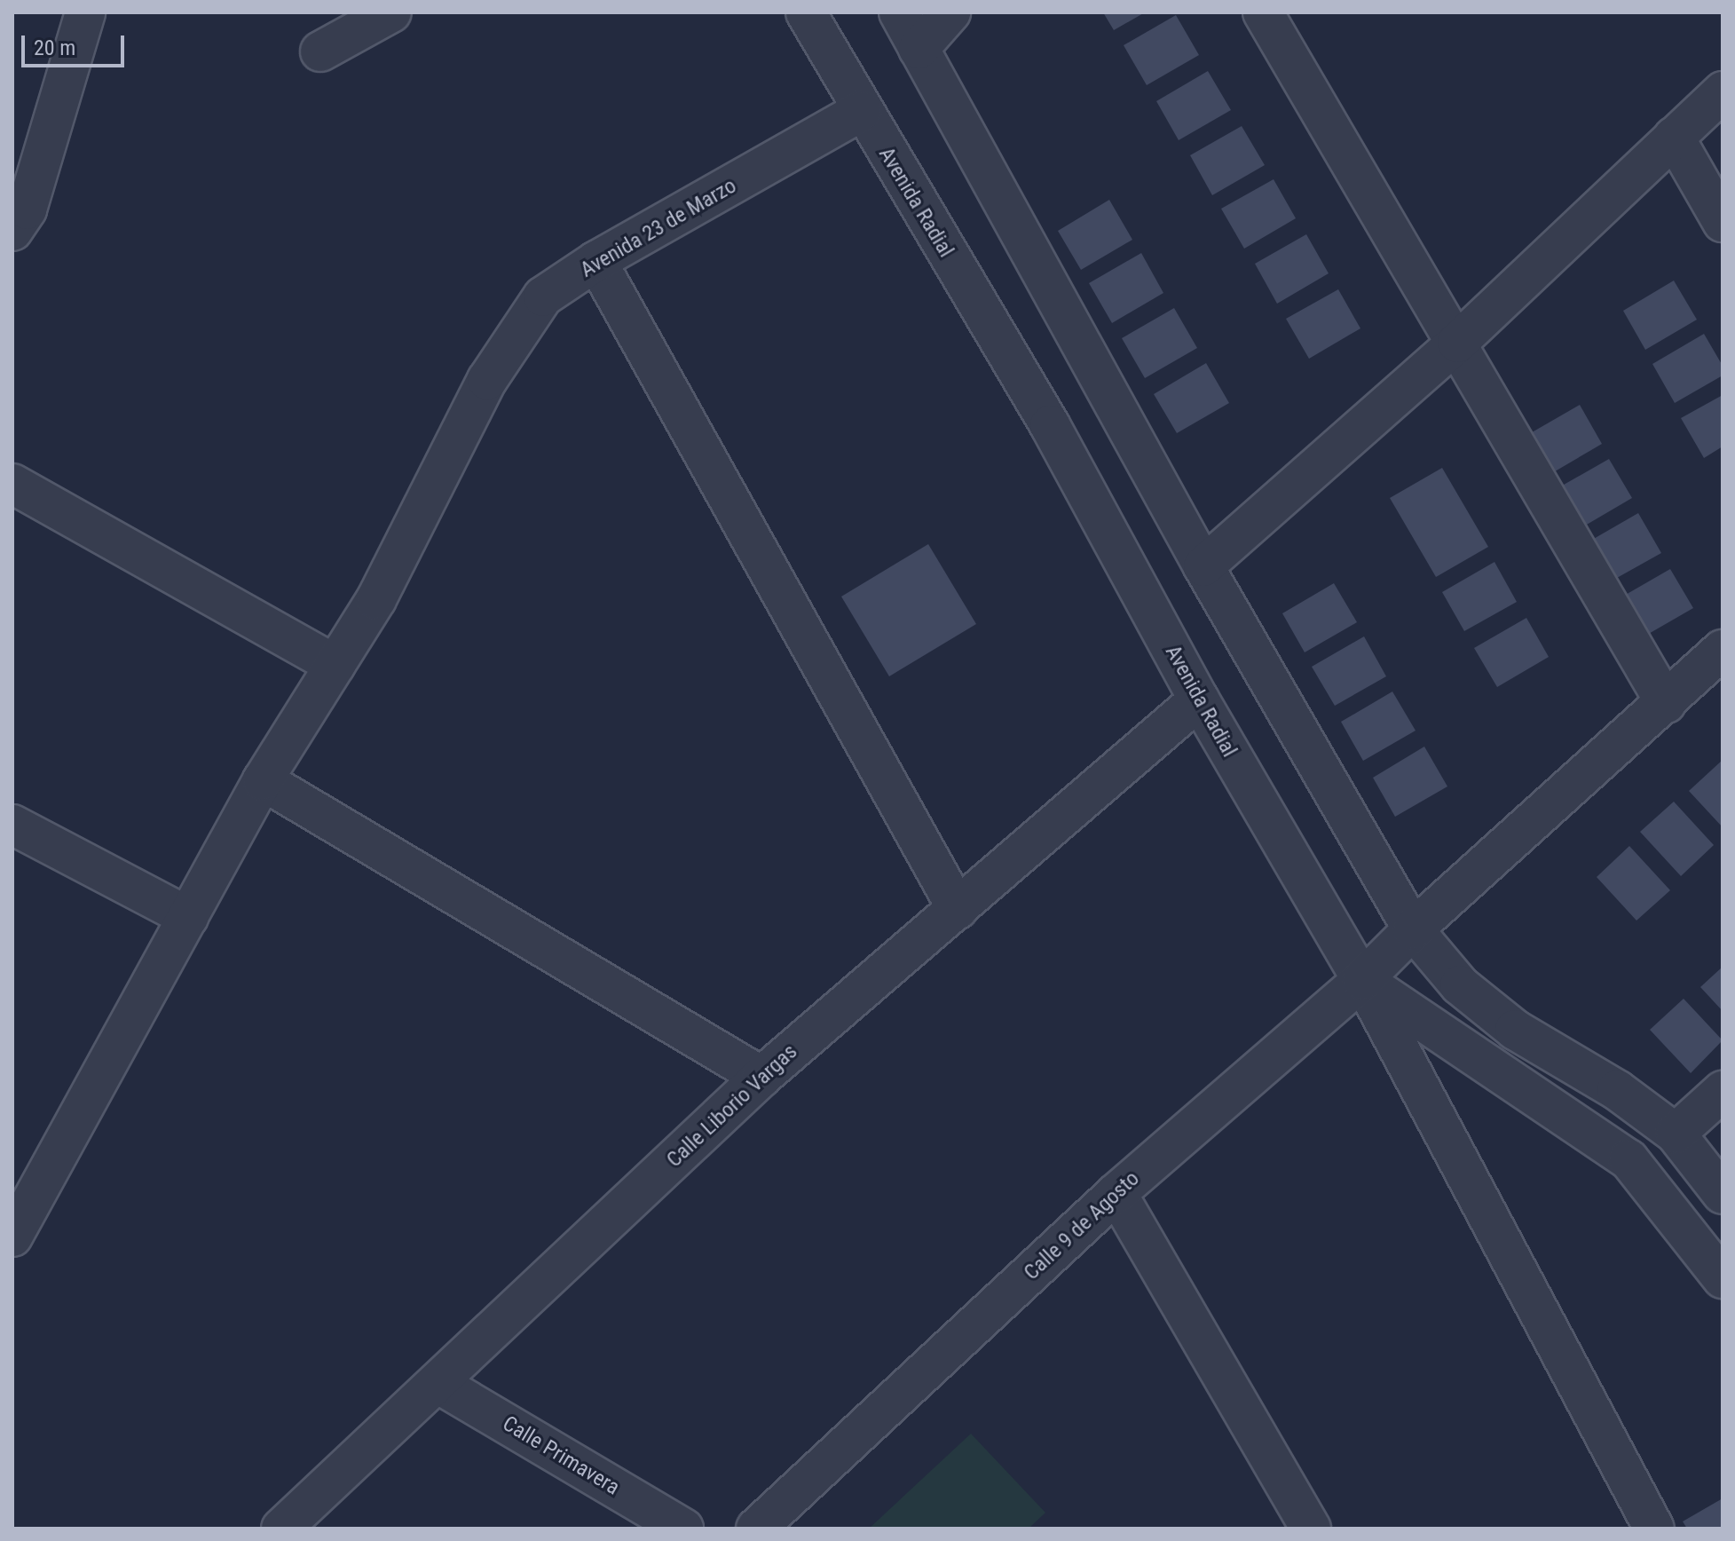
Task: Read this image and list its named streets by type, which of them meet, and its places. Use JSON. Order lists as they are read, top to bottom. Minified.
{"streets":{"street":["Avenida Radial","Avenida 23 de Marzo","Calle Liborio Vargas","Calle 9 de Agosto","Calle Primavera"]},"crossings":[["Avenida Radial","Avenida 23 de Marzo"],["Avenida Radial","Calle Liborio Vargas"],["Avenida Radial","Calle 9 de Agosto"],["Calle Liborio Vargas","Calle Primavera"]],"scale_bar":"20 m"}
